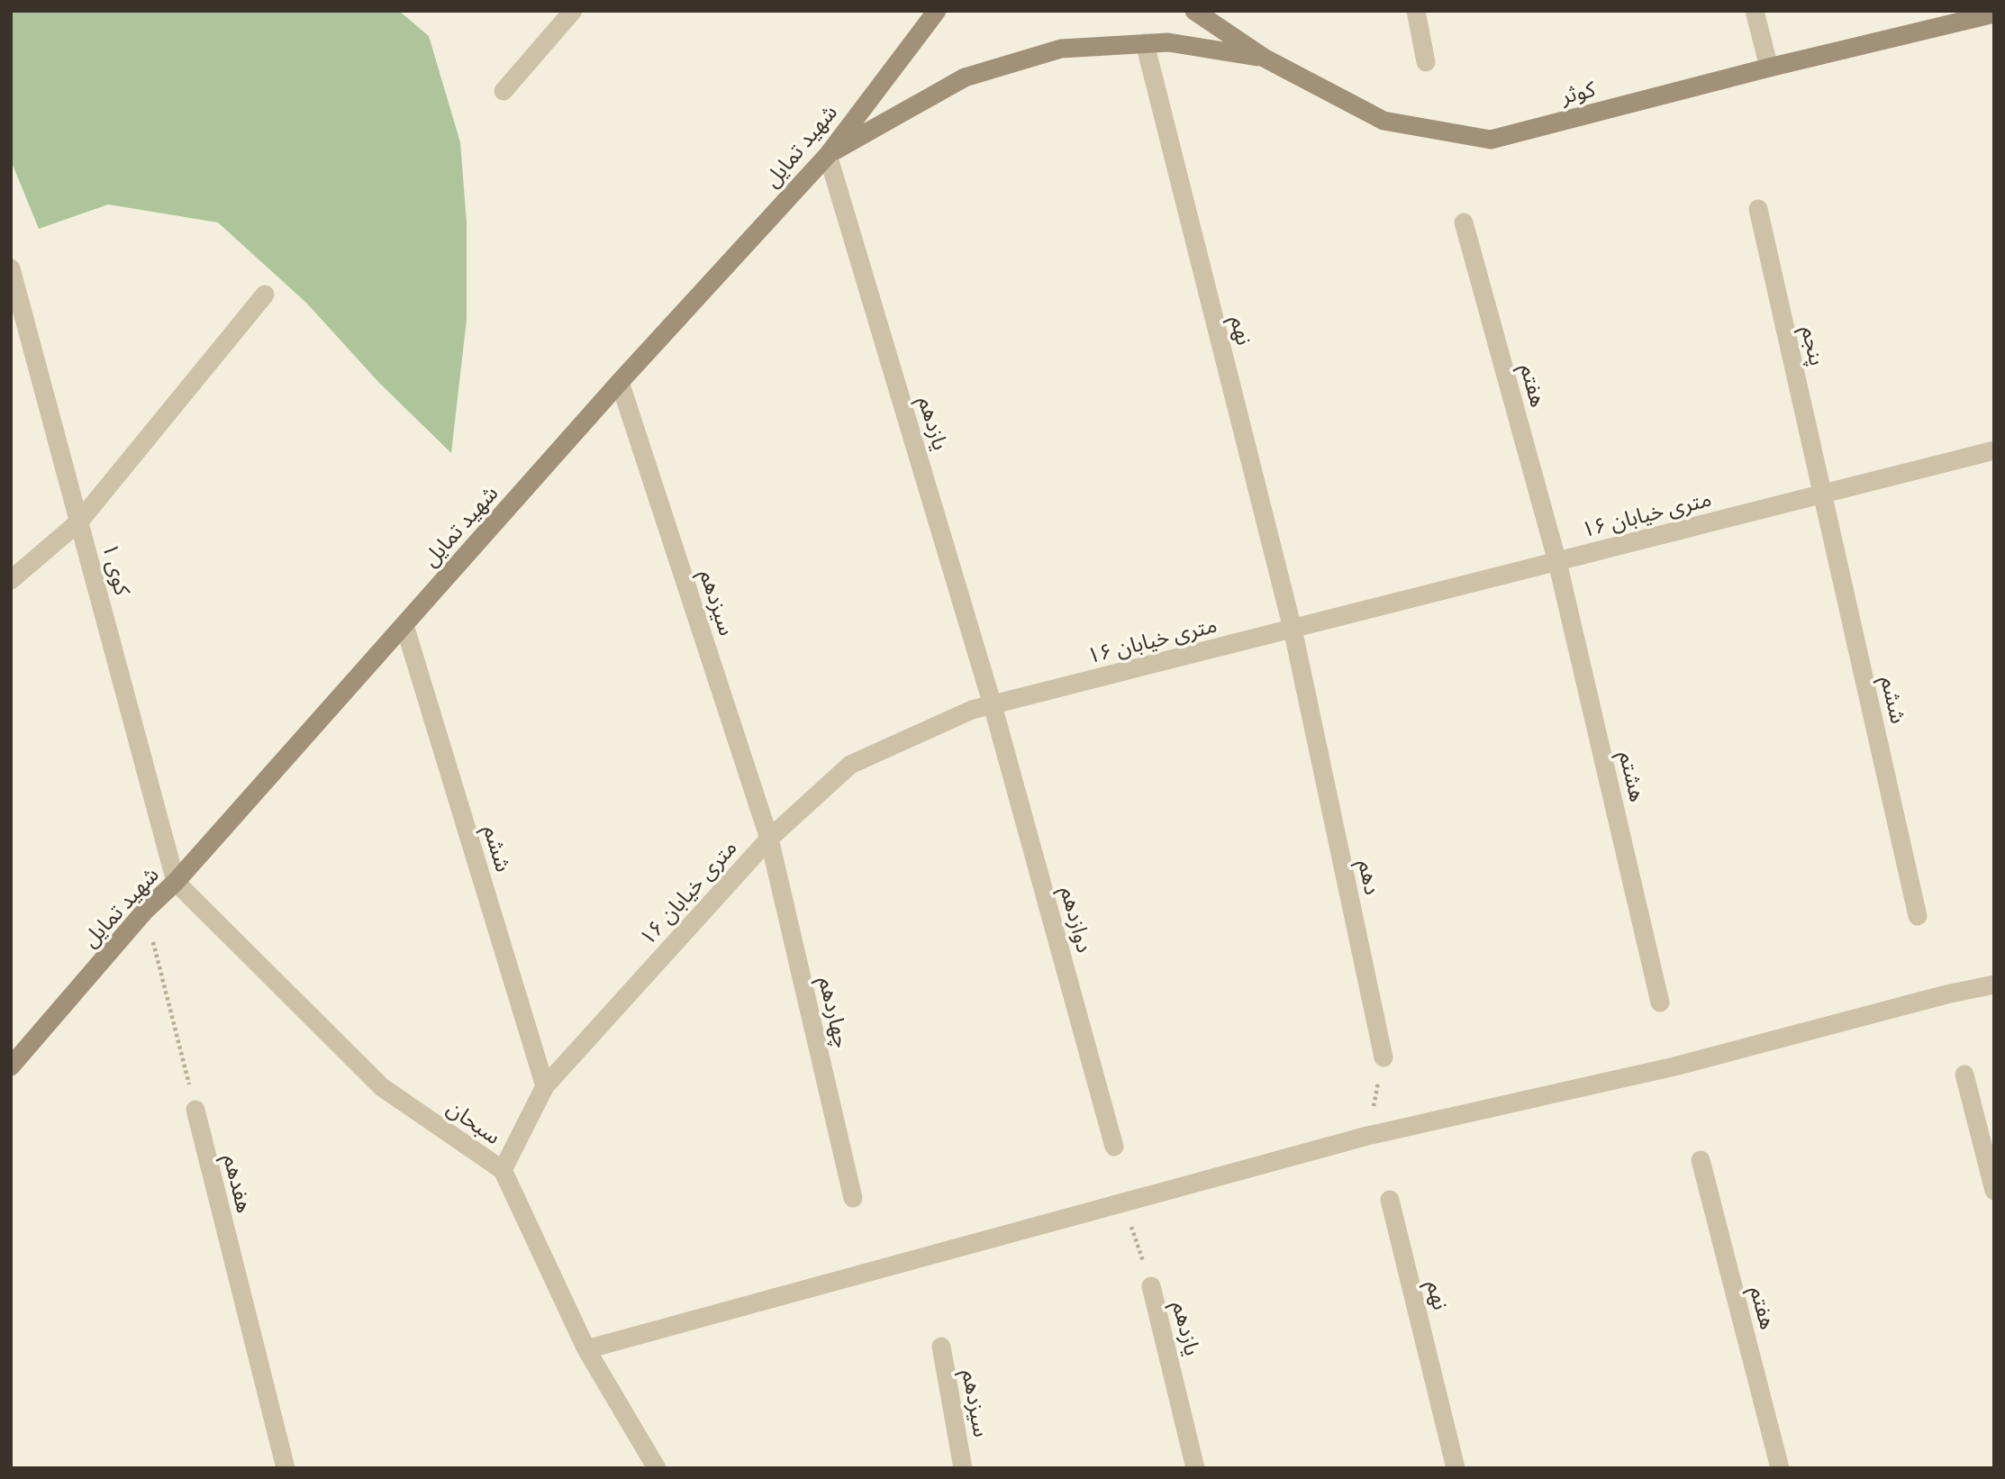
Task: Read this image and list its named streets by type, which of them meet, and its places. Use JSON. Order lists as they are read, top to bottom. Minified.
{"streets":{"street":["کوثر","شهید تمایل","نهم","پنجم","هفتم","یازدهم","۱۶ متری خیابان","کوی ۱","سیزدهم","ششم","هشتم","دهم","دوازدهم","چهاردهم","سبحان","هفدهم"]},"crossings":[["شهید تمایل","یازدهم"],["شهید تمایل","کوی ۱"],["شهید تمایل","سیزدهم"],["شهید تمایل","ششم"],["شهید تمایل","سبحان"],["نهم","۱۶ متری خیابان"],["نهم","دهم"],["پنجم","۱۶ متری خیابان"],["پنجم","ششم"],["هفتم","۱۶ متری خیابان"],["هفتم","هشتم"],["یازدهم","۱۶ متری خیابان"],["یازدهم","دوازدهم"],["۱۶ متری خیابان","سیزدهم"],["۱۶ متری خیابان","ششم"],["۱۶ متری خیابان","هشتم"],["۱۶ متری خیابان","دهم"],["۱۶ متری خیابان","دوازدهم"],["۱۶ متری خیابان","چهاردهم"],["۱۶ متری خیابان","سبحان"],["کوی ۱","سبحان"],["سیزدهم","چهاردهم"]]}
